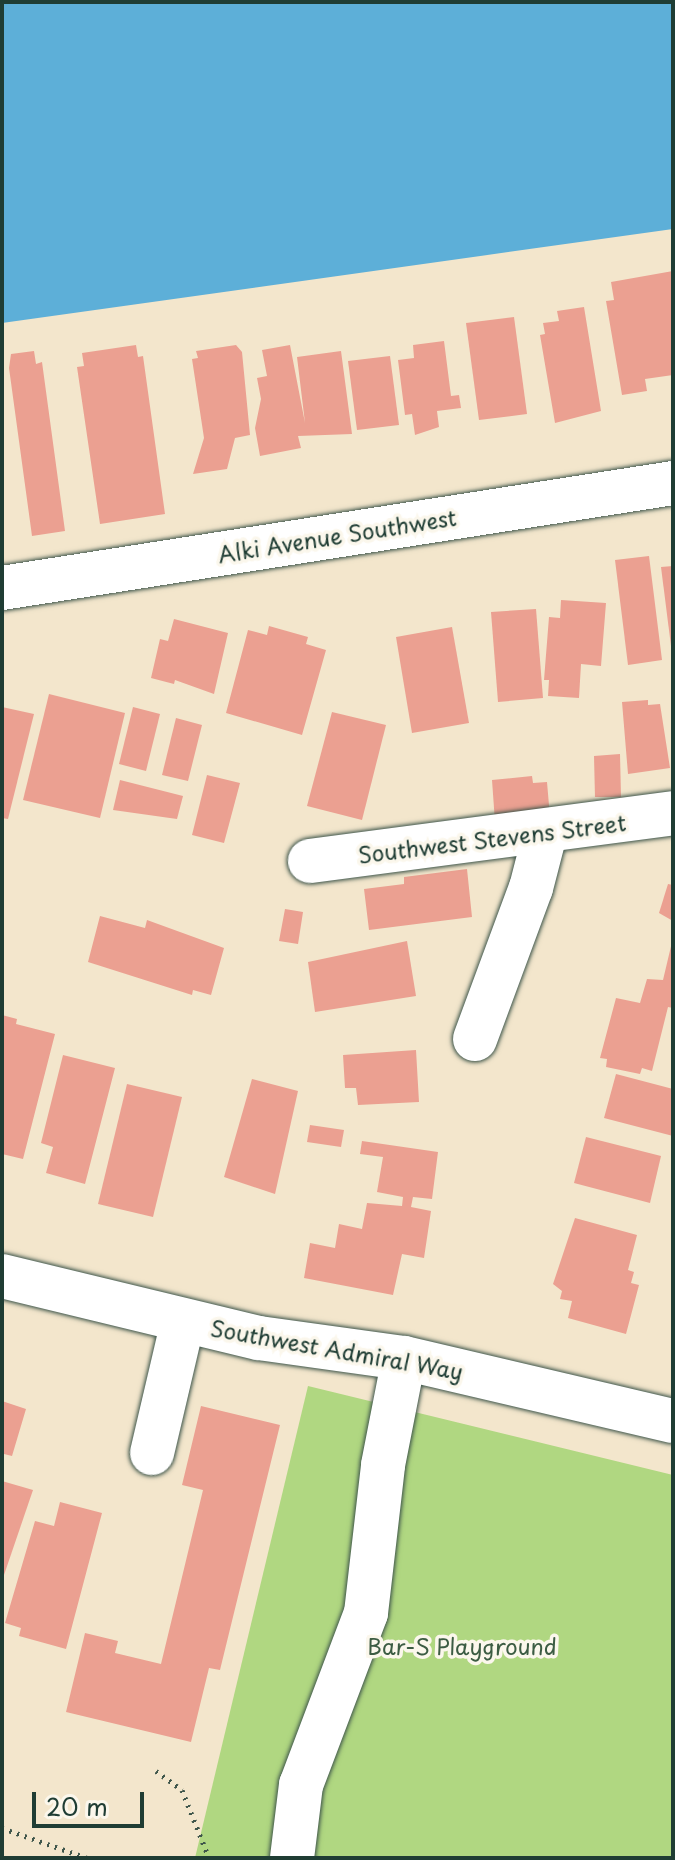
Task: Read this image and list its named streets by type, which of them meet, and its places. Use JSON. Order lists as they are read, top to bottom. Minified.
{"streets":{"street":["Alki Avenue Southwest","Southwest Stevens Street","Southwest Admiral Way"]},"parks":["Bar-S Playground"],"scale_bar":"20 m"}
